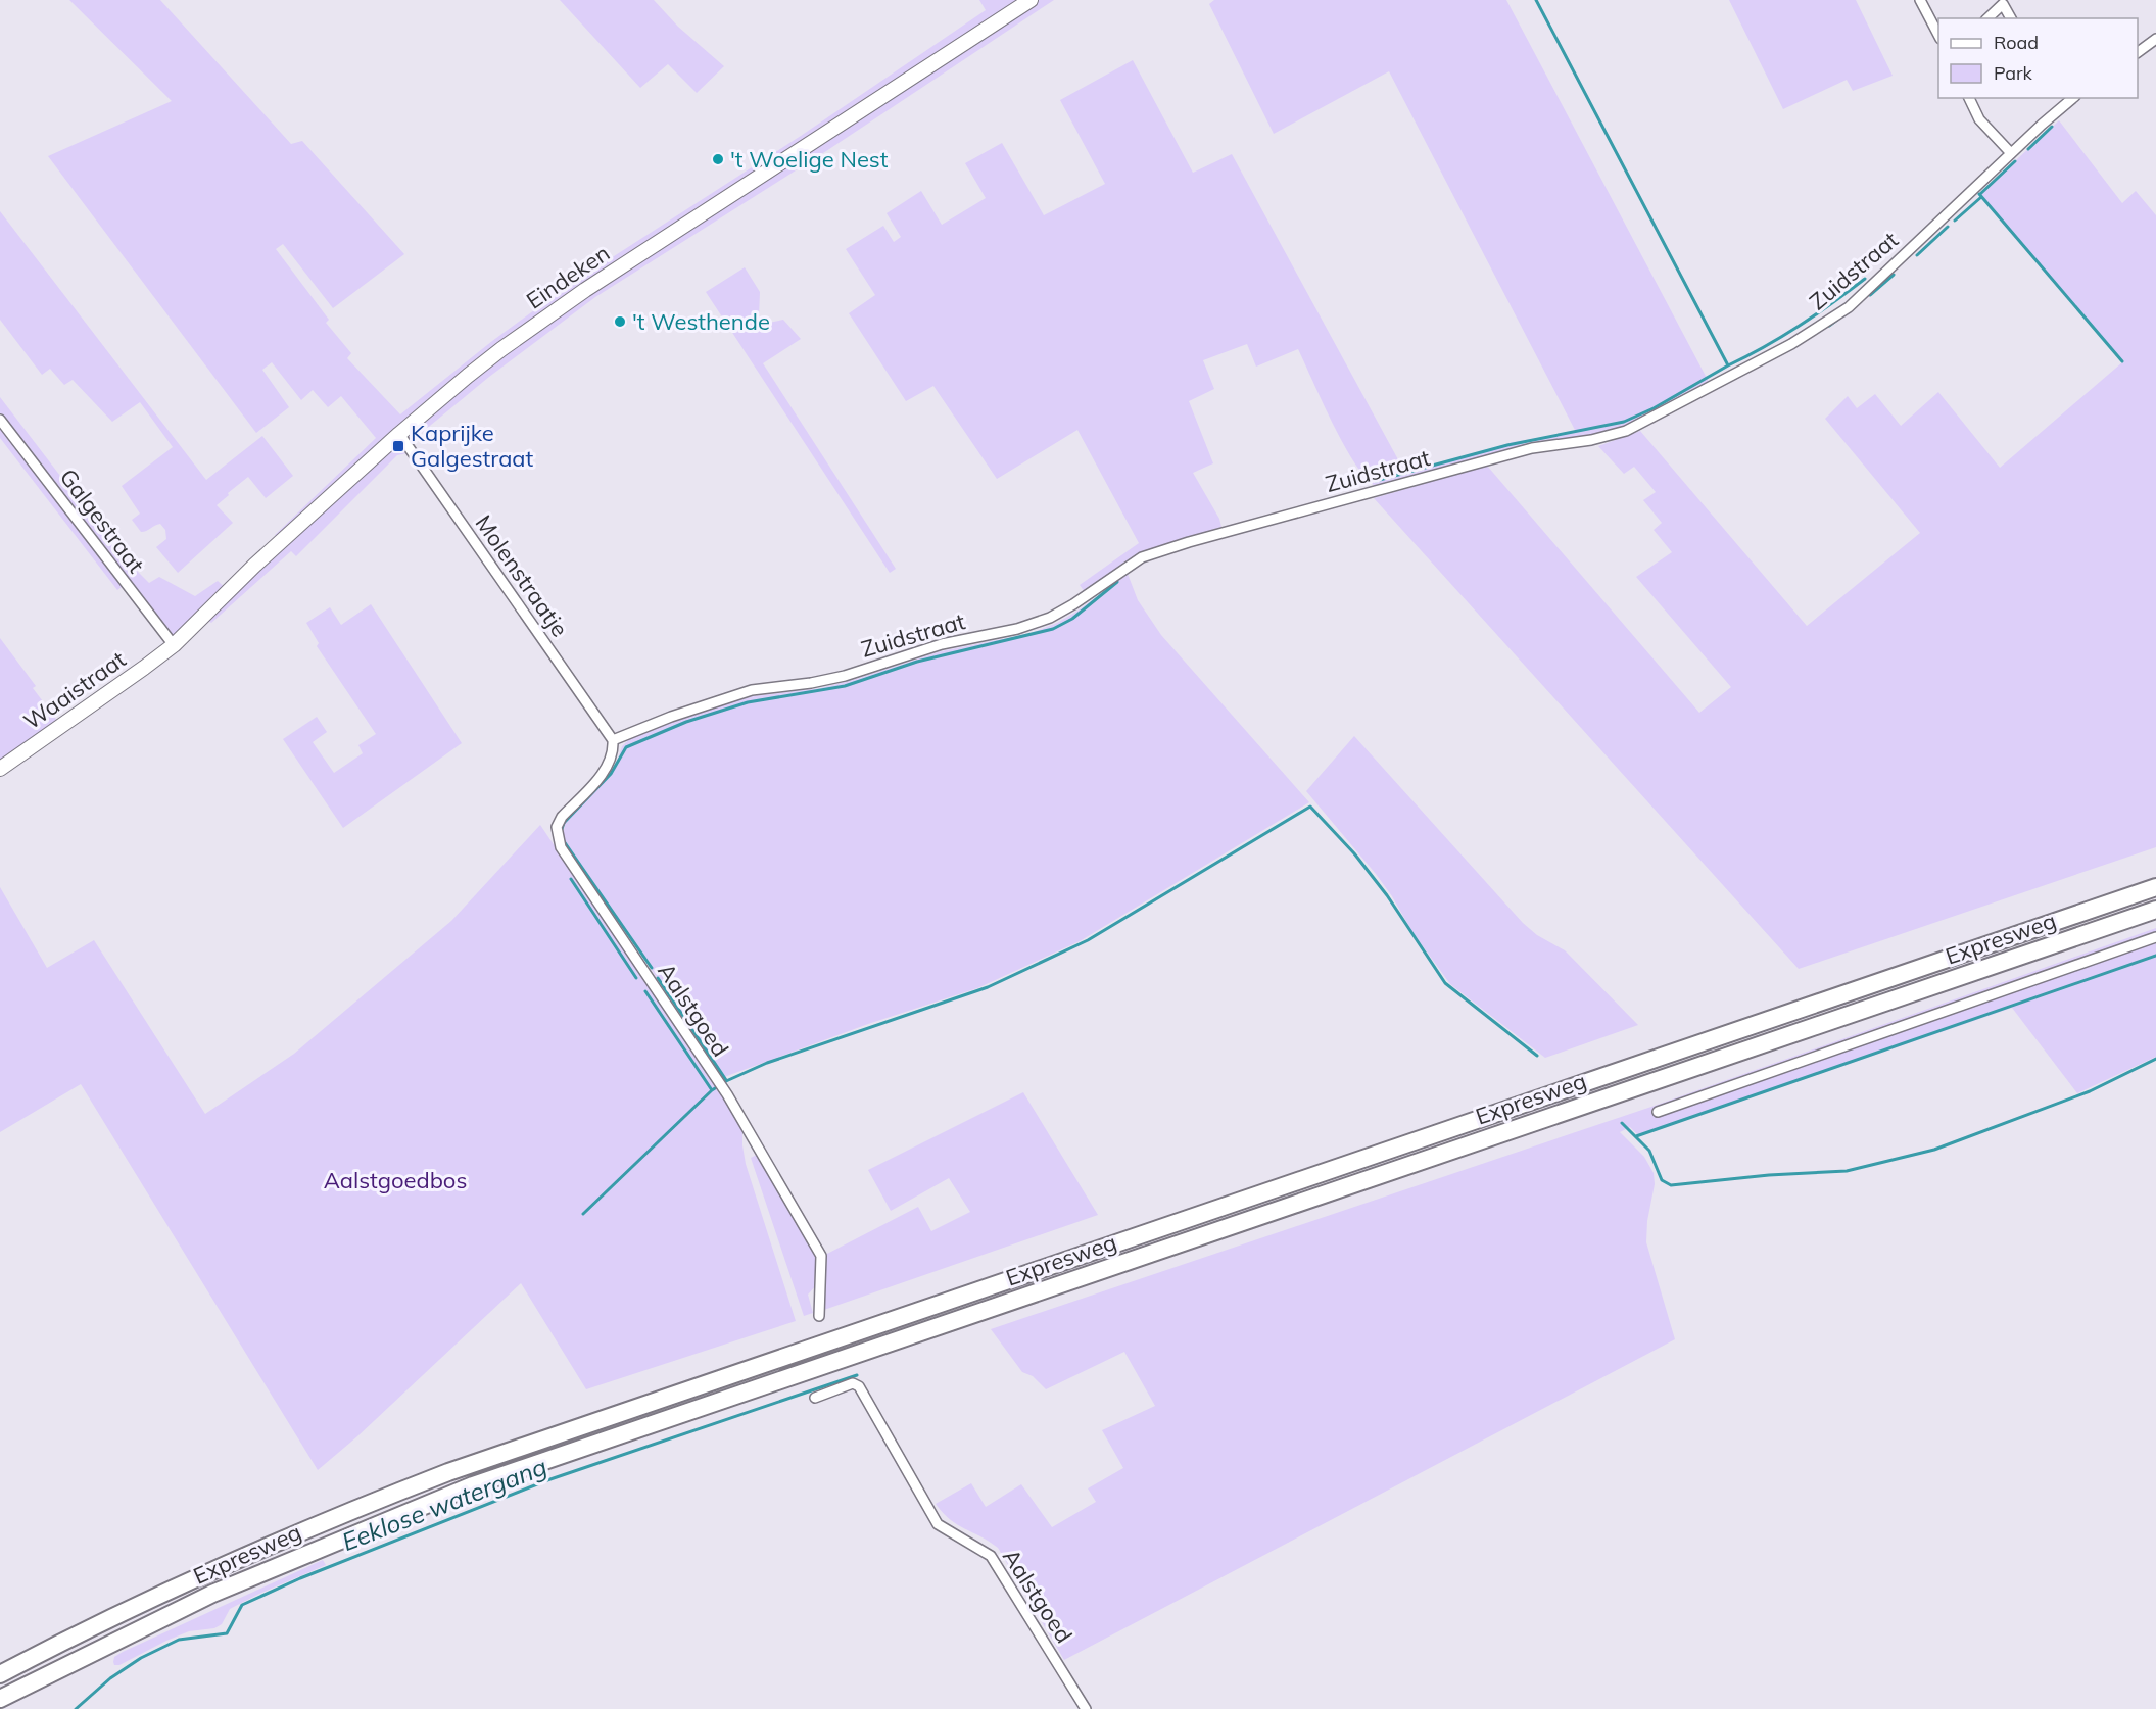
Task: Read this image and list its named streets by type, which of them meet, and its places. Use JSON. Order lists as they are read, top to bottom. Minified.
{"streets":{"highway":["Expresweg"],"street":["Zuidstraat","Eindeken","Galgestraat","Molenstraatje","Waaistraat","Aalstgoed"]},"crossings":[["Zuidstraat","Molenstraatje"],["Zuidstraat","Aalstgoed"],["Eindeken","Galgestraat"],["Eindeken","Molenstraatje"],["Eindeken","Waaistraat"],["Galgestraat","Waaistraat"],["Molenstraatje","Aalstgoed"]],"water":["Eeklose watergang"],"parks":["Aalstgoedbos"],"places":{"other":["'t Woelige Nest","'t Westhende"],"transit":["Kaprijke Galgestraat"]},"legend":["Road","Park"]}
